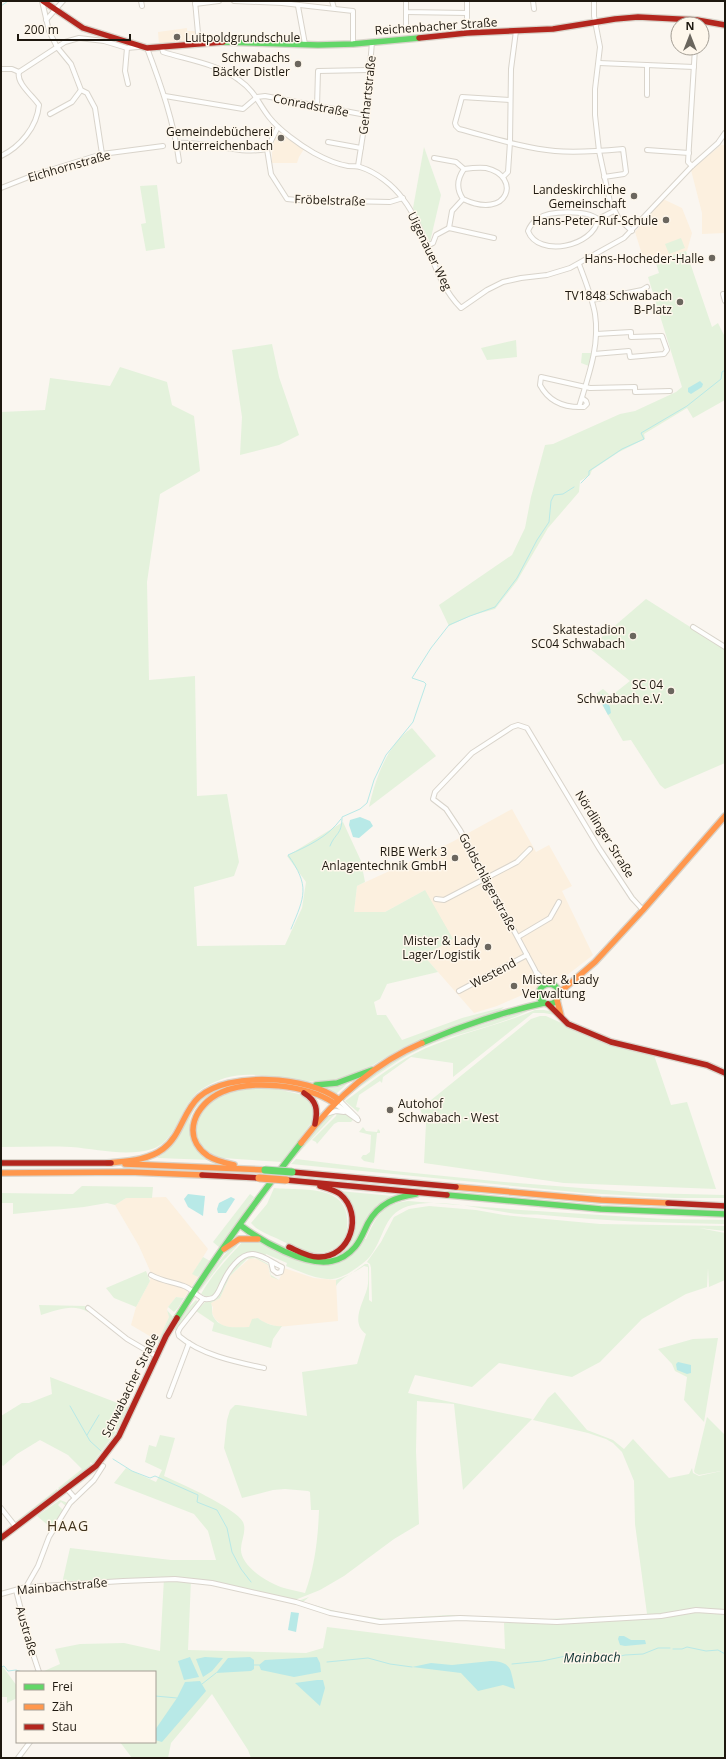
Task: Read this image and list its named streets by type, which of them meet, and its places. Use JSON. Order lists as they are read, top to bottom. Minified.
{"streets":{"main road":["Reichenbacher Straße","Schwabacher Straße"],"street":["Gerhartstraße","Conradstraße","Eichhornstraße","Fröbelstraße","Uigenauer Weg","Nördlinger Straße","Goldschlägerstraße","Westend","Mainbachstraße","Austraße"]},"crossings":[["Reichenbacher Straße","Gerhartstraße"],["Reichenbacher Straße","Uigenauer Weg"],["Gerhartstraße","Conradstraße"],["Gerhartstraße","Uigenauer Weg"],["Conradstraße","Uigenauer Weg"],["Fröbelstraße","Uigenauer Weg"],["Nördlinger Straße","Goldschlägerstraße"],["Goldschlägerstraße","Westend"],["Mainbachstraße","Austraße"]],"districts":["HAAG"],"water":["Mainbach"],"places":["Luitpoldgrundschule","Schwabachs Bäcker Distler","Gemeindebücherei Unterreichenbach","Landeskirchliche Gemeinschaft","Hans-Peter-Ruf-Schule","Hans-Hocheder-Halle","TV1848 Schwabach B-Platz","Skatestadion SC04 Schwabach","SC 04 Schwabach e.V.","RIBE Werk 3 Anlagentechnik GmbH","Mister & Lady Lager/Logistik","Mister & Lady Verwaltung","Autohof Schwabach - West"],"legend":["Frei","Zäh","Stau"],"scale_bar":"200 m","north":"top"}
